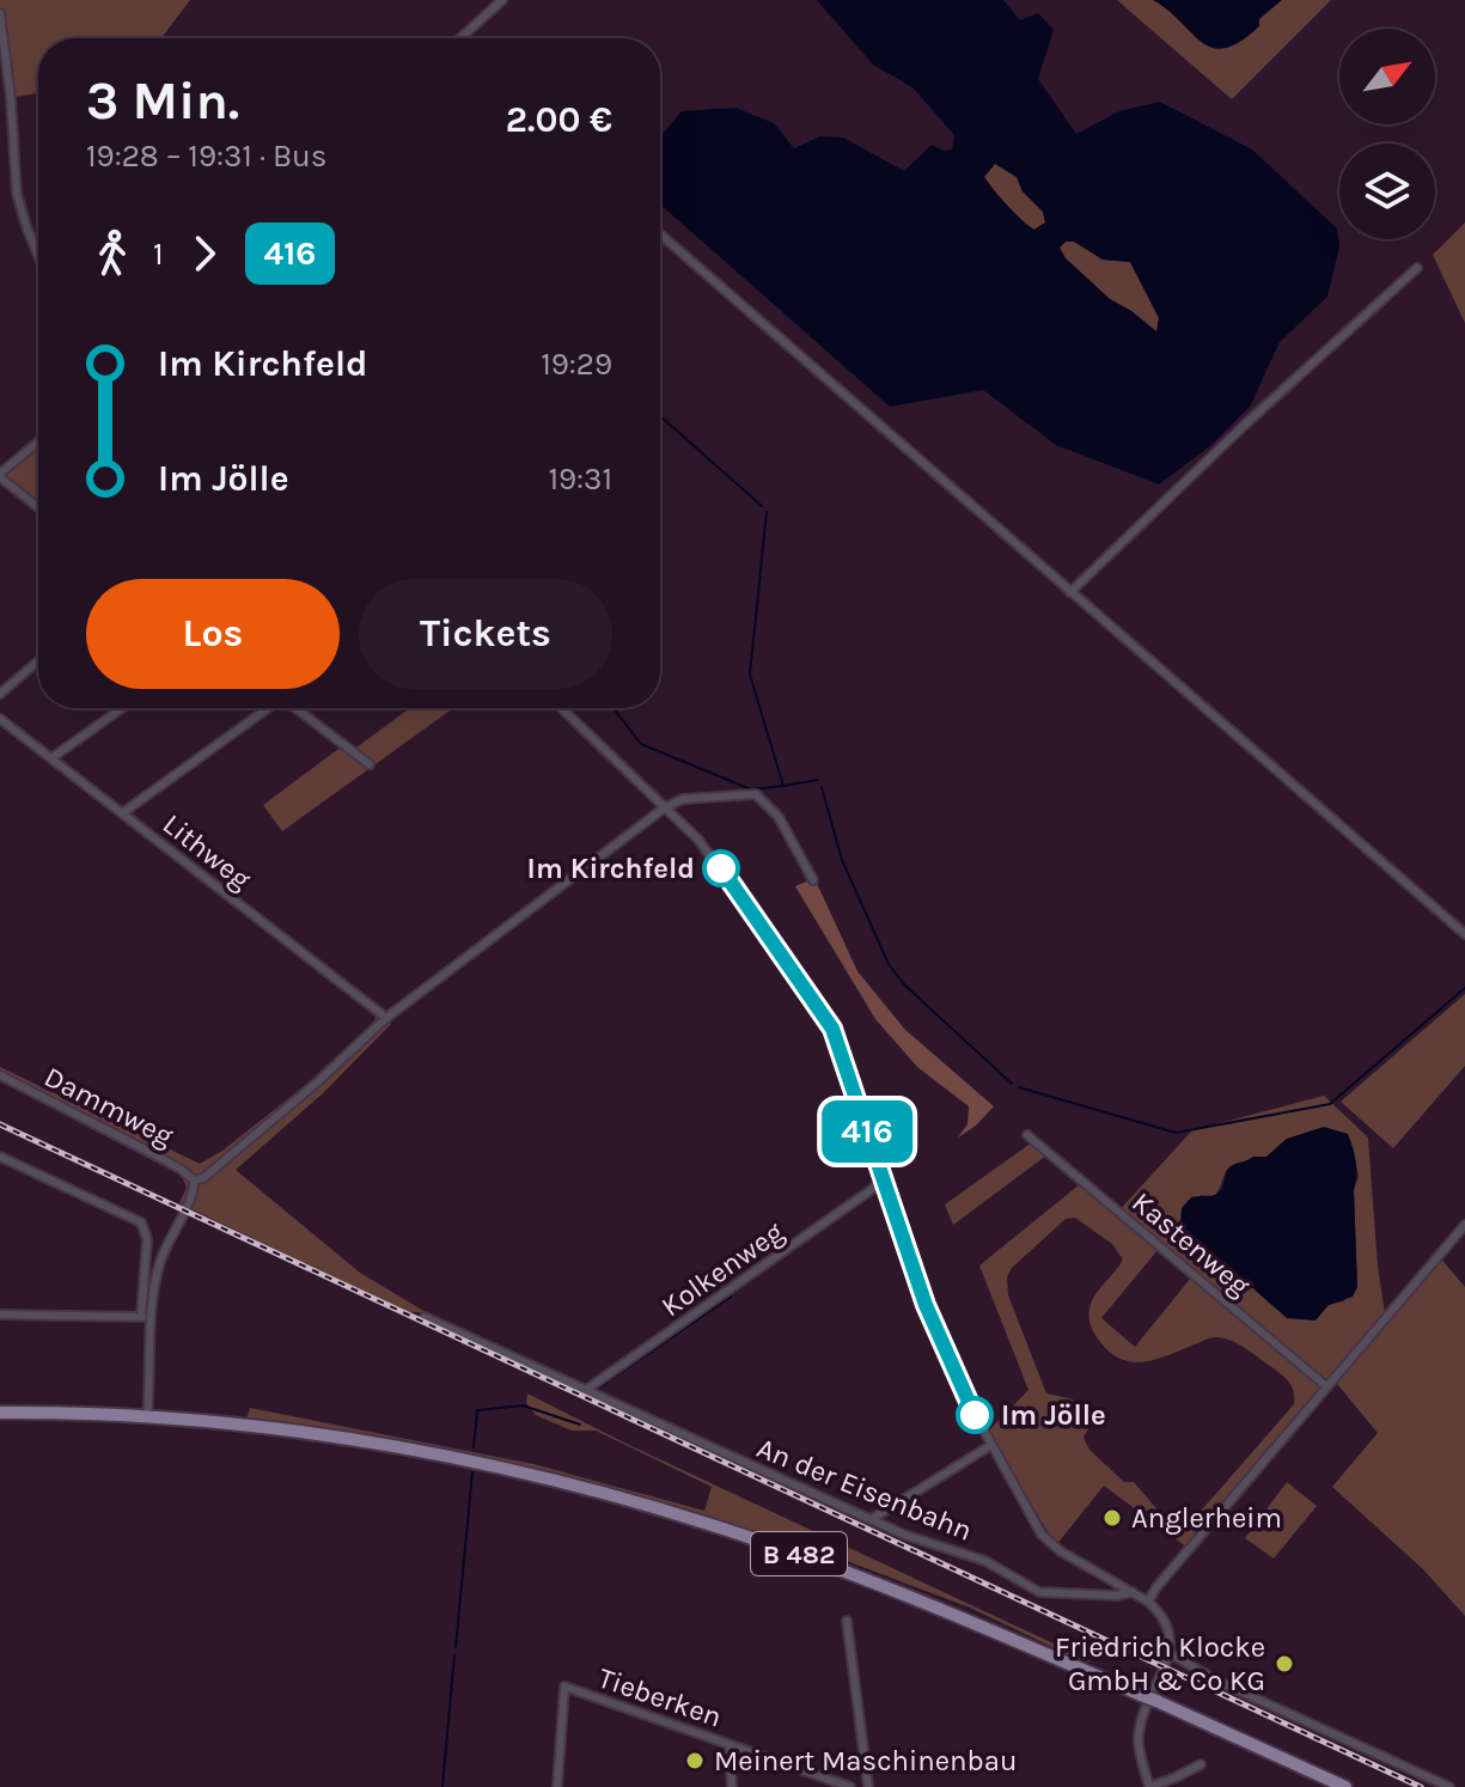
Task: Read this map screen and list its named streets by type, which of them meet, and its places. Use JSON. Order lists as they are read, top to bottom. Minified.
{"streets":{"main road":["B 482"],"street":["Lithweg","Dammweg","Kastenweg","Kolkenweg","An der Eisenbahn","Tieberken"]},"crossings":[["Kolkenweg","An der Eisenbahn"]],"places":["Im Kirchfeld","Im Jölle","Anglerheim","Friedrich Klocke GmbH & Co KG","Meinert Maschinenbau"],"lines":["bus line 416"],"north":"top right","page":{"on_map":"416","heading":["3 Min.","19:28 – 19:31 · Bus","2.00 €"],"legs":["1","416"],"list":[{"name":"Im Kirchfeld","value":"19:29"},{"name":"Im Jölle","value":"19:31"}],"buttons":["Los","Tickets"]}}
